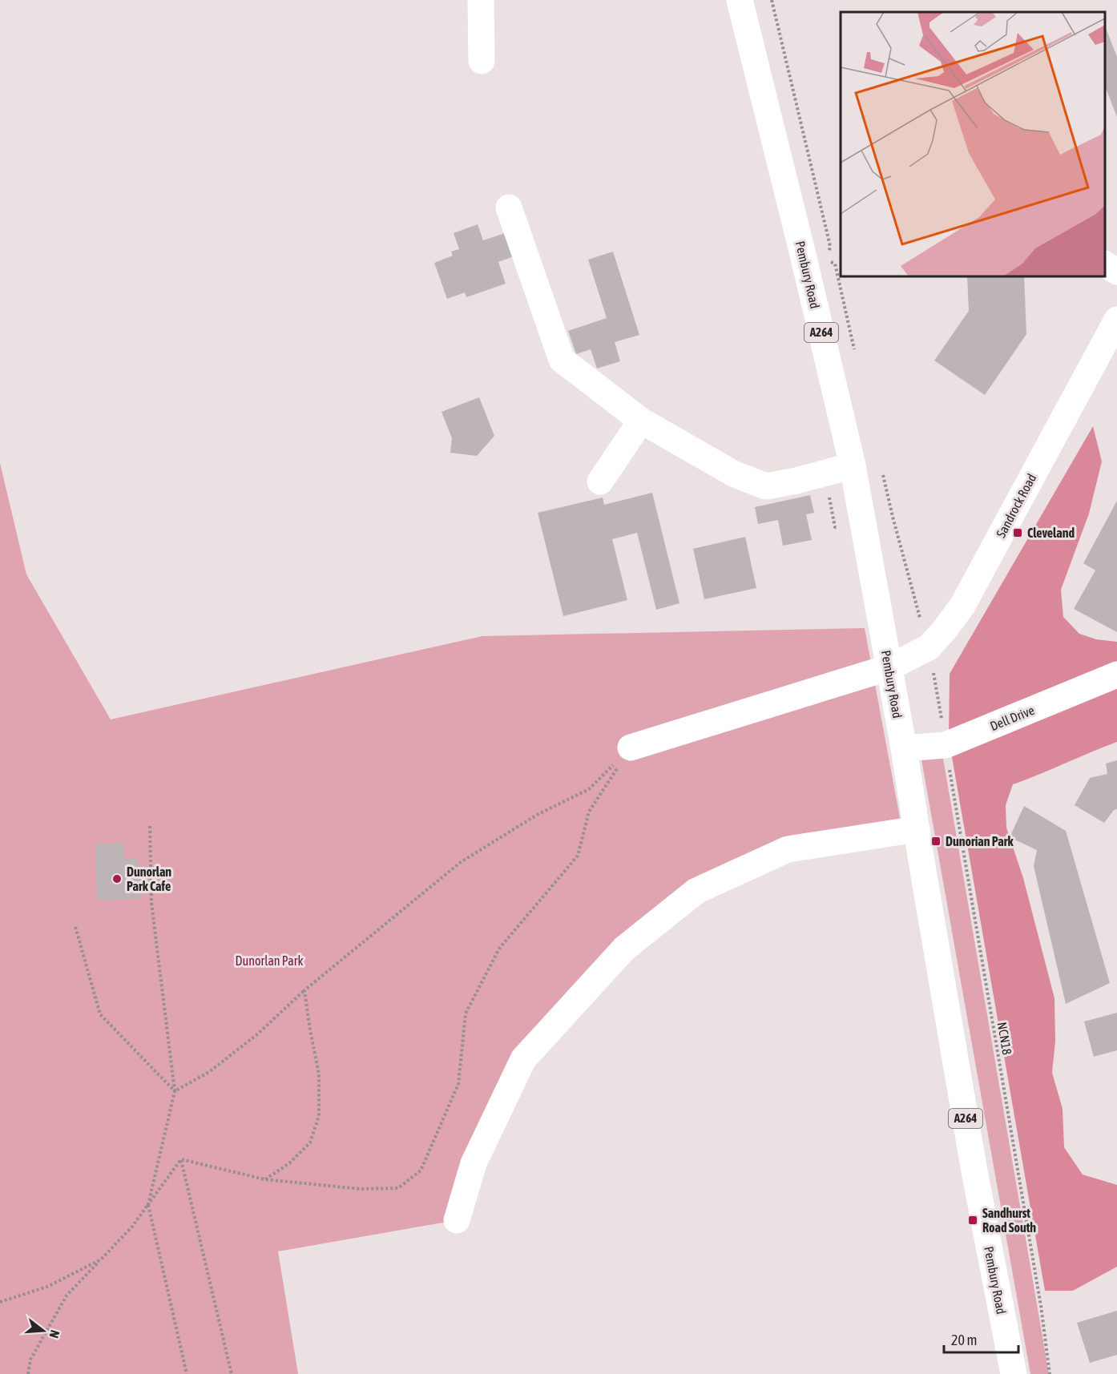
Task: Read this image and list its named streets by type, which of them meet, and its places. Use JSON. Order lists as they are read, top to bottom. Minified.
{"streets":{"main road":["Pembury Road","A264","Sandrock Road","Dell Drive"],"path":["NCN18"]},"crossings":[["Pembury Road","Sandrock Road"],["Pembury Road","Dell Drive"],["Sandrock Road","NCN18"],["Dell Drive","NCN18"]],"parks":["Dunorlan Park"],"places":{"transit":["Cleveland","Dunorian Park","Sandhurst Road South"],"other":["Dunorlan Park Cafe"]},"scale_bar":"20 m","north":"right"}
